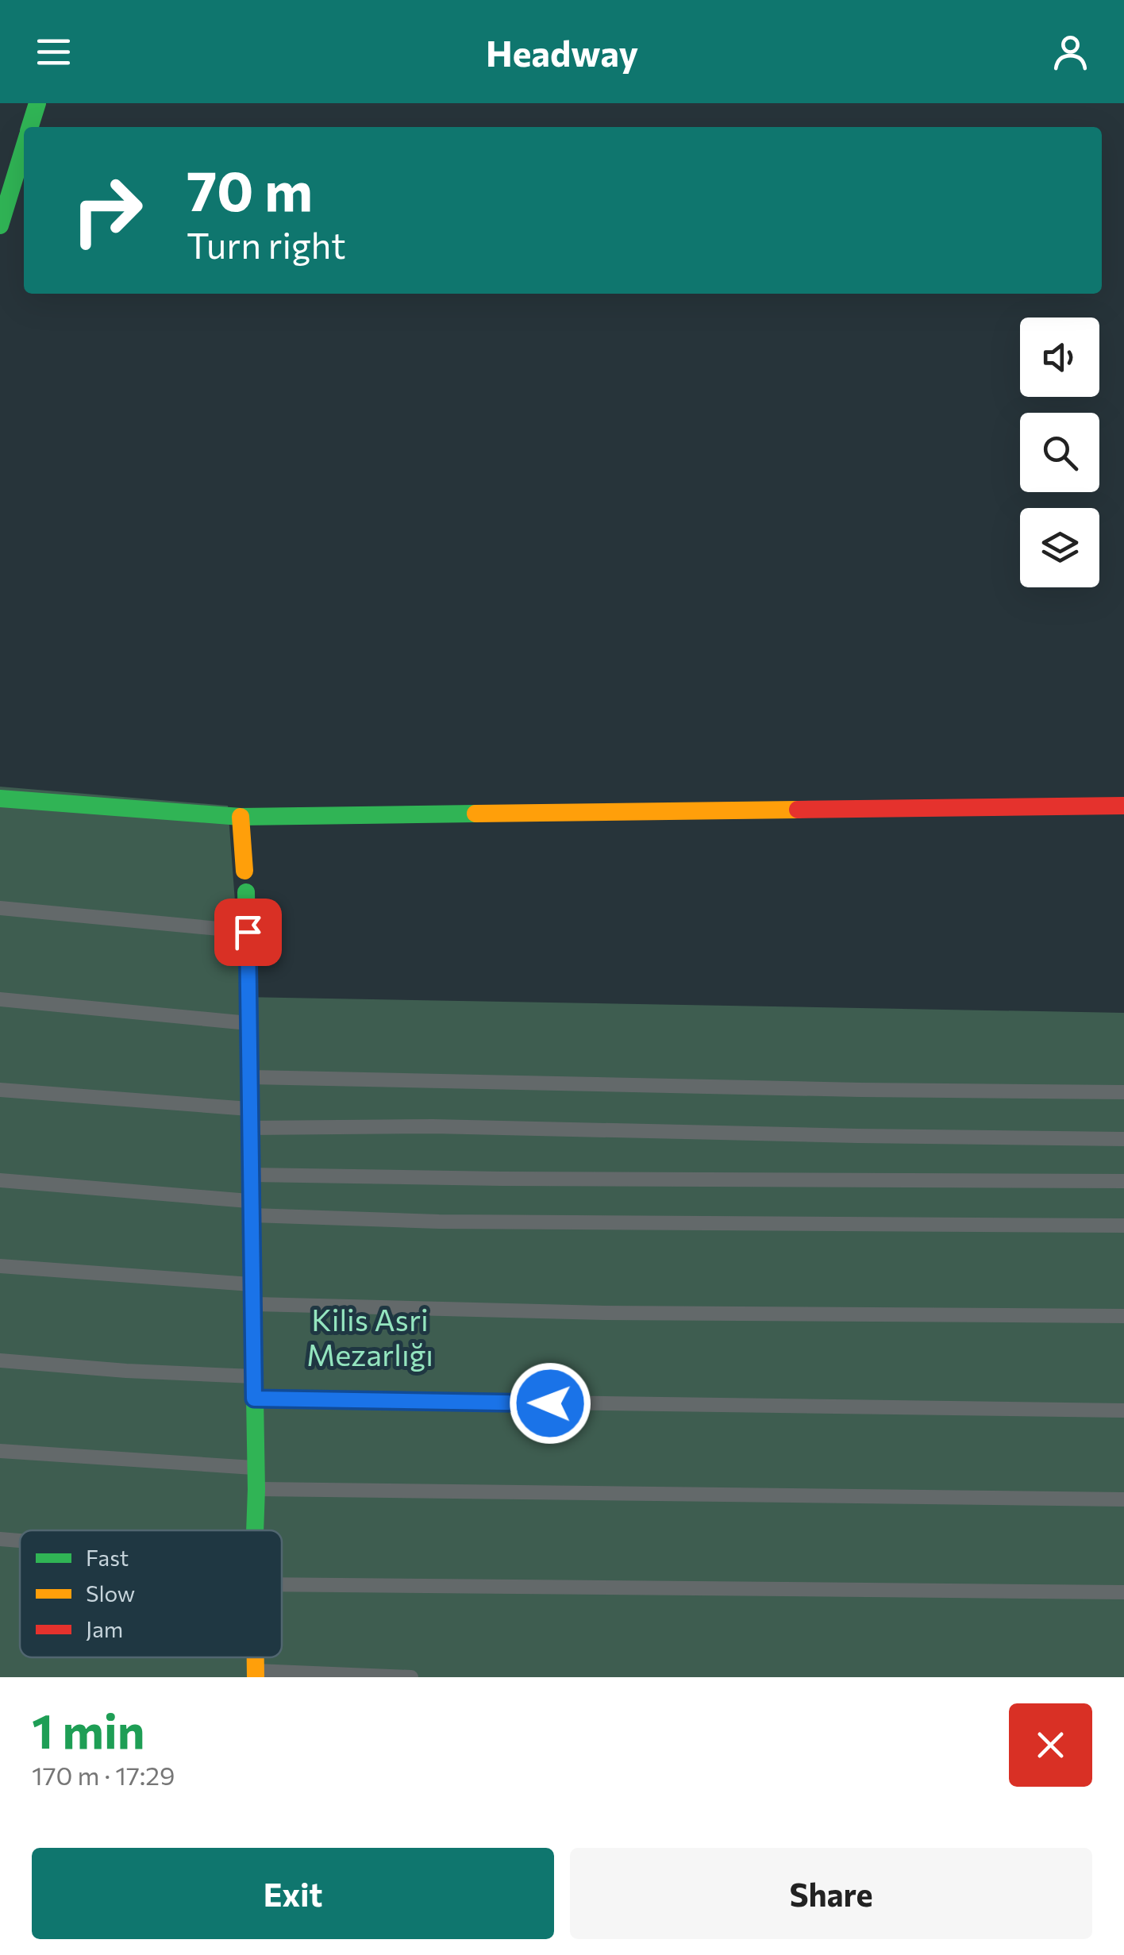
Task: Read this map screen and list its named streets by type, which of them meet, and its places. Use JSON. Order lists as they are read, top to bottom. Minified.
{"parks":["Kilis Asri Mezarlığı"],"legend":["Fast","Slow","Jam"],"page":{"header":"Headway","turn":["70 m","Turn right"],"heading":["1 min","170 m · 17:29"],"buttons":["Exit","Share"]}}
